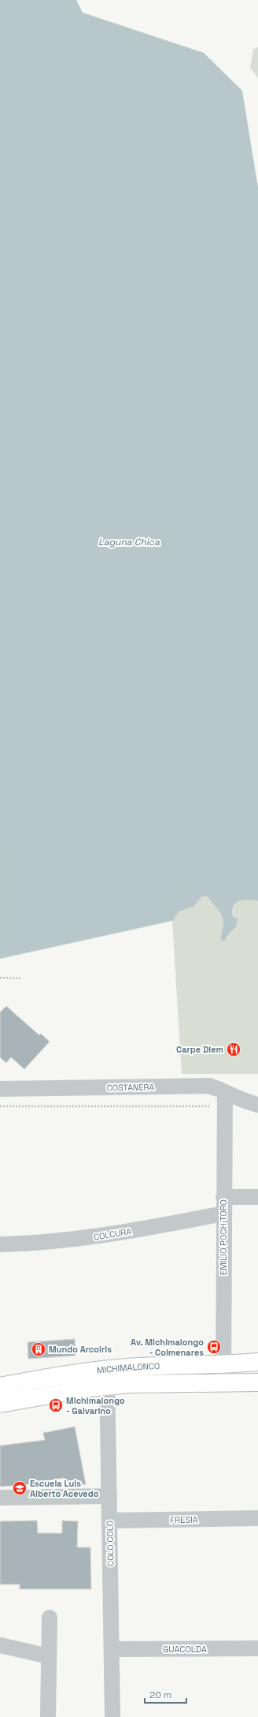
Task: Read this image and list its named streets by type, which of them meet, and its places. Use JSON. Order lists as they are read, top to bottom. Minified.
{"streets":{"main road":["MICHIMALONCO"],"street":["COSTANERA","COLCURA","EMILIO POCH TORO","FRESIA","COLO COLO","GUACOLDA"]},"crossings":[["COSTANERA","EMILIO POCH TORO"],["COLCURA","EMILIO POCH TORO"],["EMILIO POCH TORO","MICHIMALONCO"],["MICHIMALONCO","COLO COLO"],["FRESIA","COLO COLO"],["COLO COLO","GUACOLDA"]],"water":["Laguna Chica"],"places":{"restaurant":["Carpe Diem"],"bus stop":["Av. Michimalongo - Colmenares","Michimalongo - Galvarino"],"building":["Mundo Arcoiris"],"school or university":["Escuela Luis Alberto Acevedo"]},"scale_bar":"20 m"}
